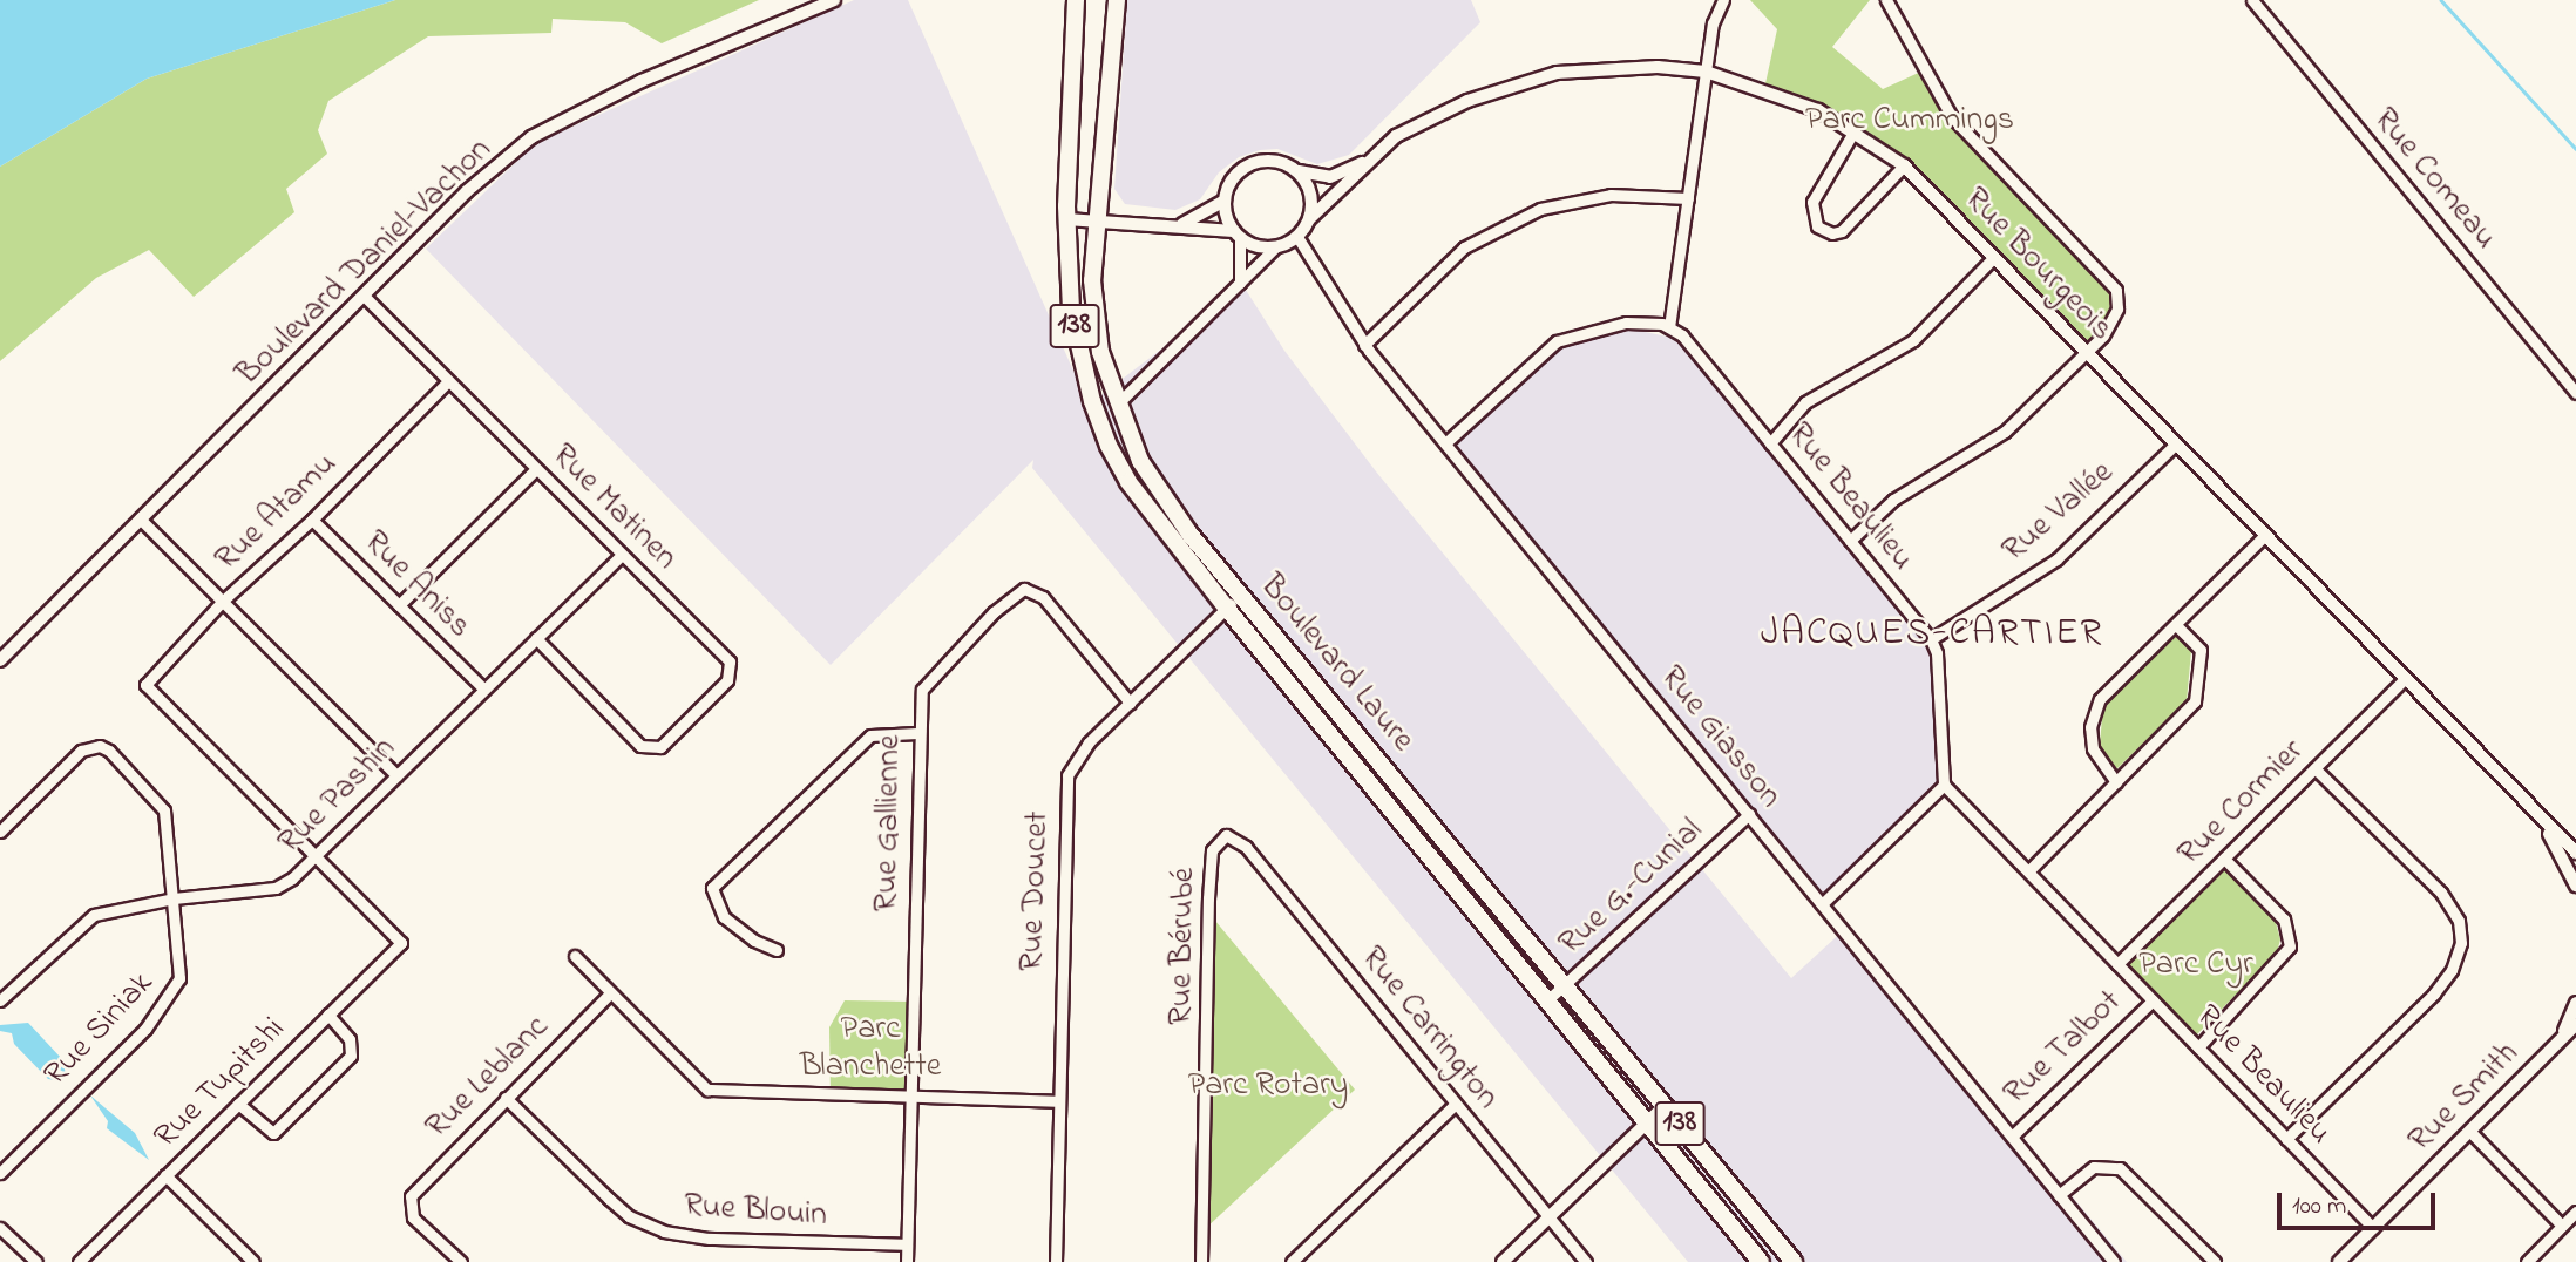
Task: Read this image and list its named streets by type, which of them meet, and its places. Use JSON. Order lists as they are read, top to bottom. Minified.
{"streets":{"highway":["138","Boulevard Laure"],"street":["Rue Comeau","Boulevard Daniel-Vachon","Rue Bourgeois","Rue Beaulieu","Rue Matinen","Rue Atamu","Rue Vallée","Rue Aniss","Rue Giasson","Rue Pashin","Rue Cormier","Rue Gallienne","Rue G.-Cunial","Rue Doucet","Rue Bérubé","Rue Carrington","Rue Siniak","Rue Talbot","Rue Leblanc","Rue Tupitshi","Rue Smith","Rue Blouin"]},"crossings":[["Boulevard Daniel-Vachon","Rue Matinen"],["Rue Bourgeois","Rue Vallée"],["Rue Bourgeois","Rue Giasson"],["Rue Bourgeois","Rue Cormier"],["Rue Beaulieu","Rue Vallée"],["Rue Beaulieu","Rue Cormier"],["Rue Beaulieu","Rue Talbot"],["Rue Beaulieu","Rue Smith"],["Rue Matinen","Rue Atamu"],["Rue Matinen","Rue Pashin"],["Rue Atamu","Rue Aniss"],["Rue Atamu","Rue Pashin"],["Rue Atamu","Rue Tupitshi"],["Rue Aniss","Rue Pashin"],["Boulevard Laure","Rue G.-Cunial"],["Boulevard Laure","Rue Doucet"],["Rue Giasson","Rue G.-Cunial"],["Rue Giasson","Rue Talbot"],["Rue Pashin","Rue Siniak"],["Rue Pashin","Rue Tupitshi"],["Rue Gallienne","Rue Doucet"],["Rue Gallienne","Rue Blouin"],["Rue Bérubé","Rue Carrington"],["Rue Leblanc","Rue Blouin"]],"districts":["JACQUES-CARTIER"],"parks":["Parc Cummings","Parc Cyr","Parc Blanchette","Parc Rotary"],"scale_bar":"100 m"}
